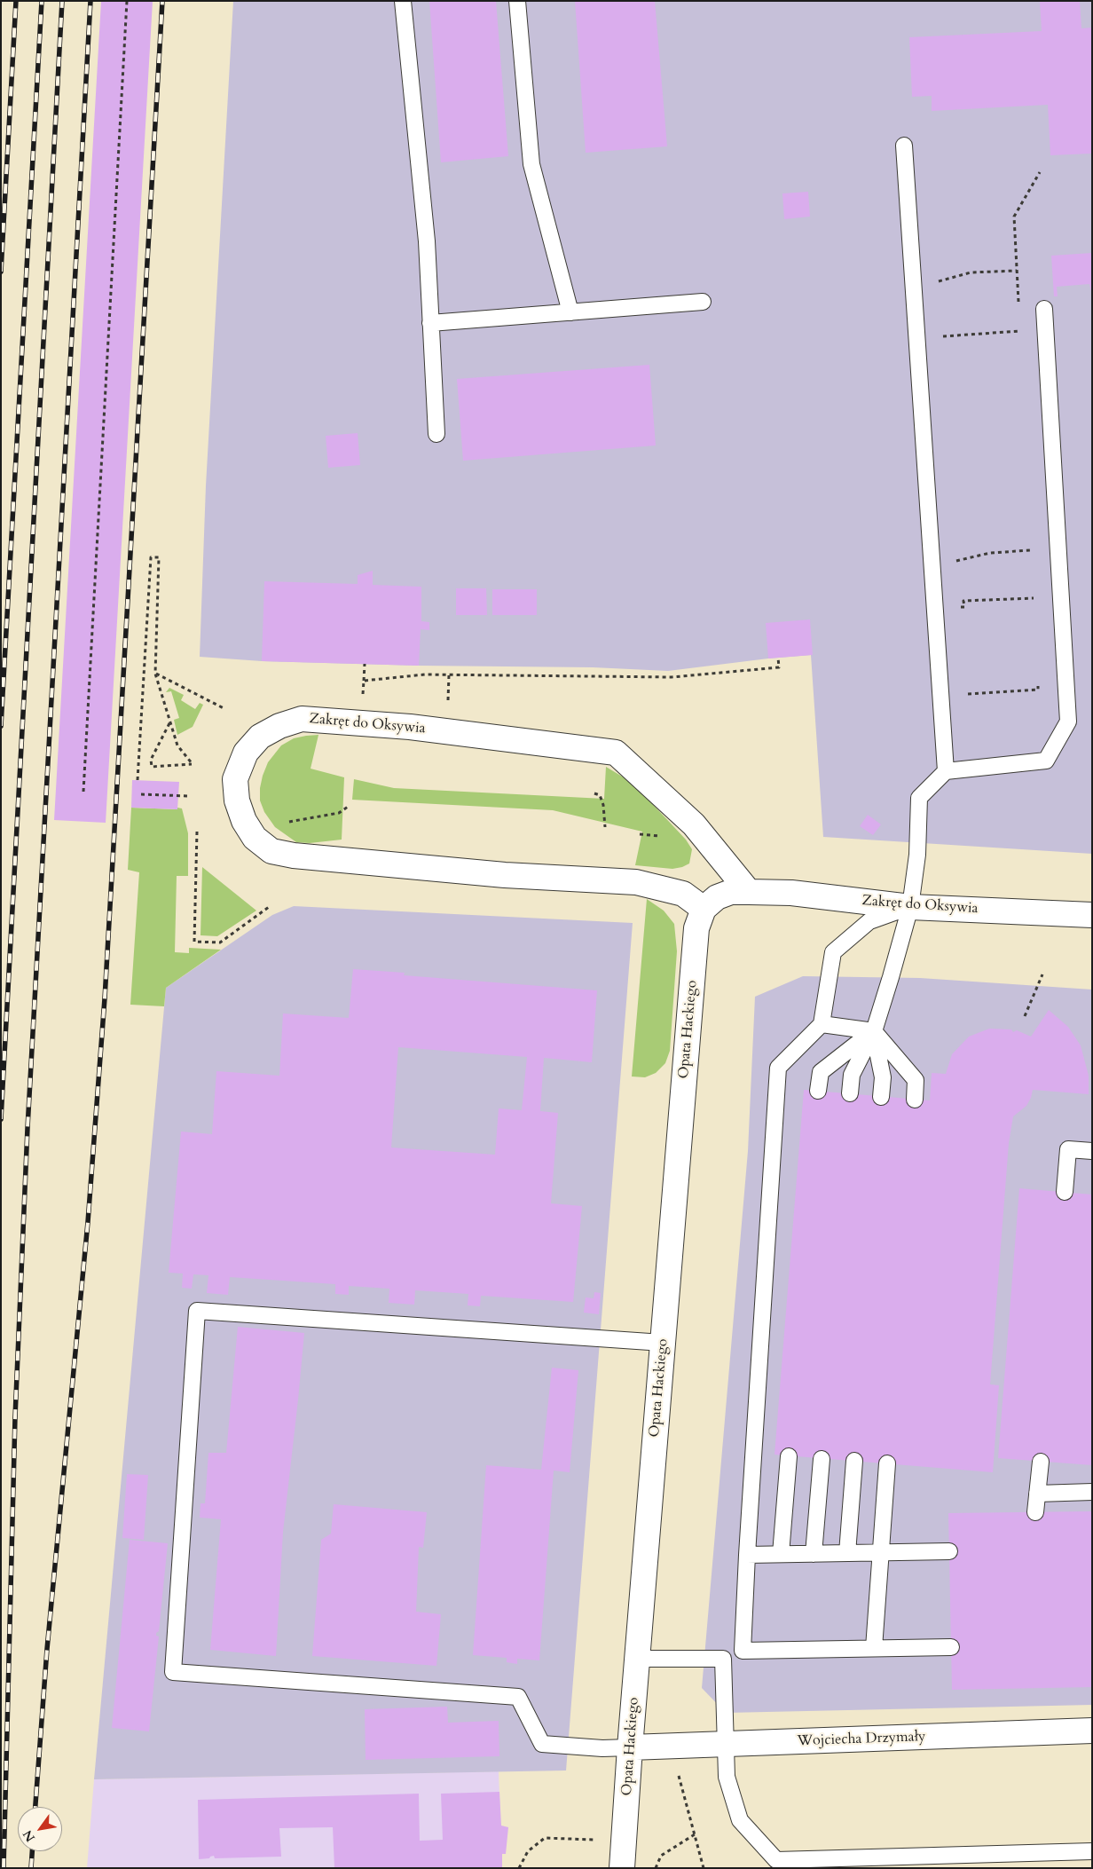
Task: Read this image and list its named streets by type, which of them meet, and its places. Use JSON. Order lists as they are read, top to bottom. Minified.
{"streets":{"street":["Zakręt do Oksywia","Opata Hackiego","Wojciecha Drzymały"]},"crossings":[["Zakręt do Oksywia","Opata Hackiego"],["Opata Hackiego","Wojciecha Drzymały"]],"north":"bottom left"}
